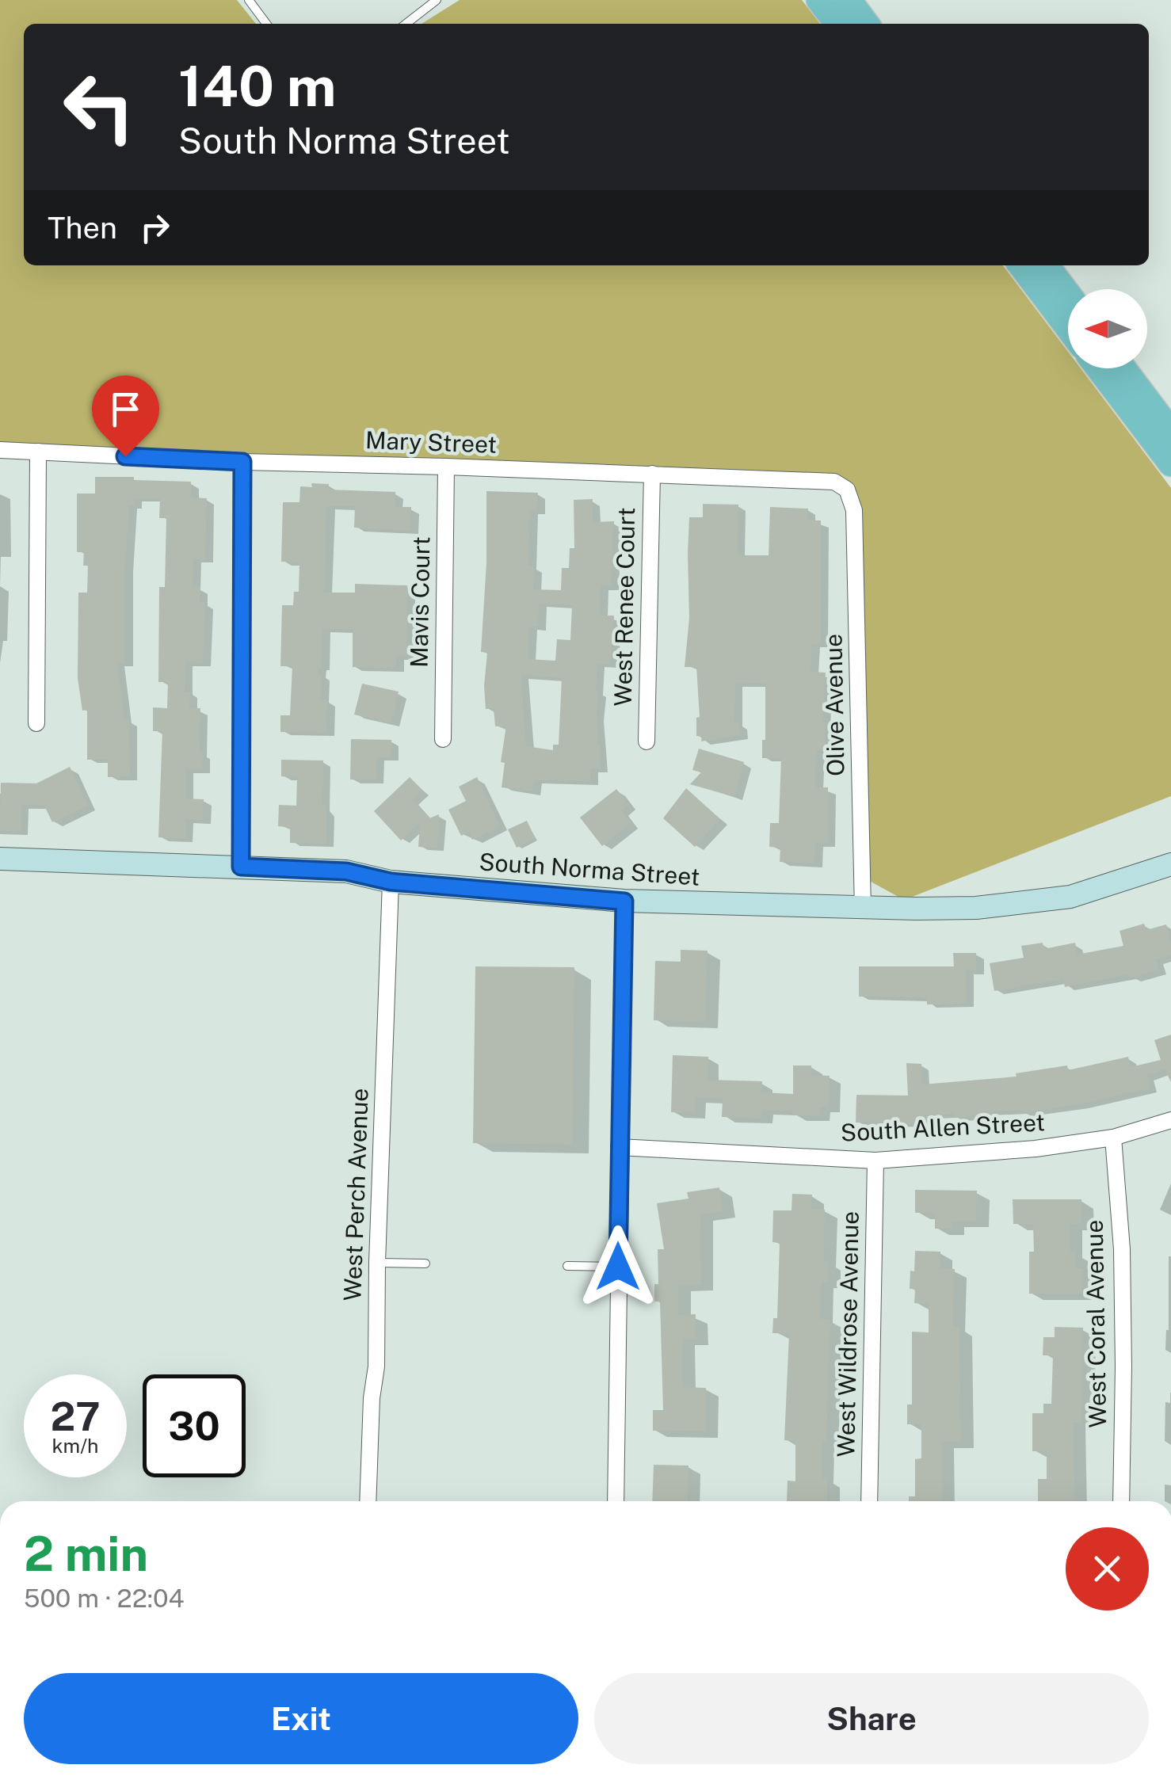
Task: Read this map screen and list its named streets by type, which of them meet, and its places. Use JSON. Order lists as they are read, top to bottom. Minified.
{"streets":{"street":["Mary Street","Mavis Court","West Renee Court","Olive Avenue","South Norma Street","South Allen Street","West Perch Avenue","West Coral Avenue","West Wildrose Avenue"]},"crossings":[["Mary Street","Mavis Court"],["Mary Street","West Renee Court"],["Mary Street","Olive Avenue"],["Olive Avenue","South Norma Street"],["South Norma Street","West Perch Avenue"],["South Allen Street","West Coral Avenue"],["South Allen Street","West Wildrose Avenue"]],"north":"left","page":{"turn":["140 m","South Norma Street"],"then":"Then","speed":"27 km/h","limit":"30","heading":["2 min","500 m · 22:04"],"buttons":["Exit","Share"]}}
